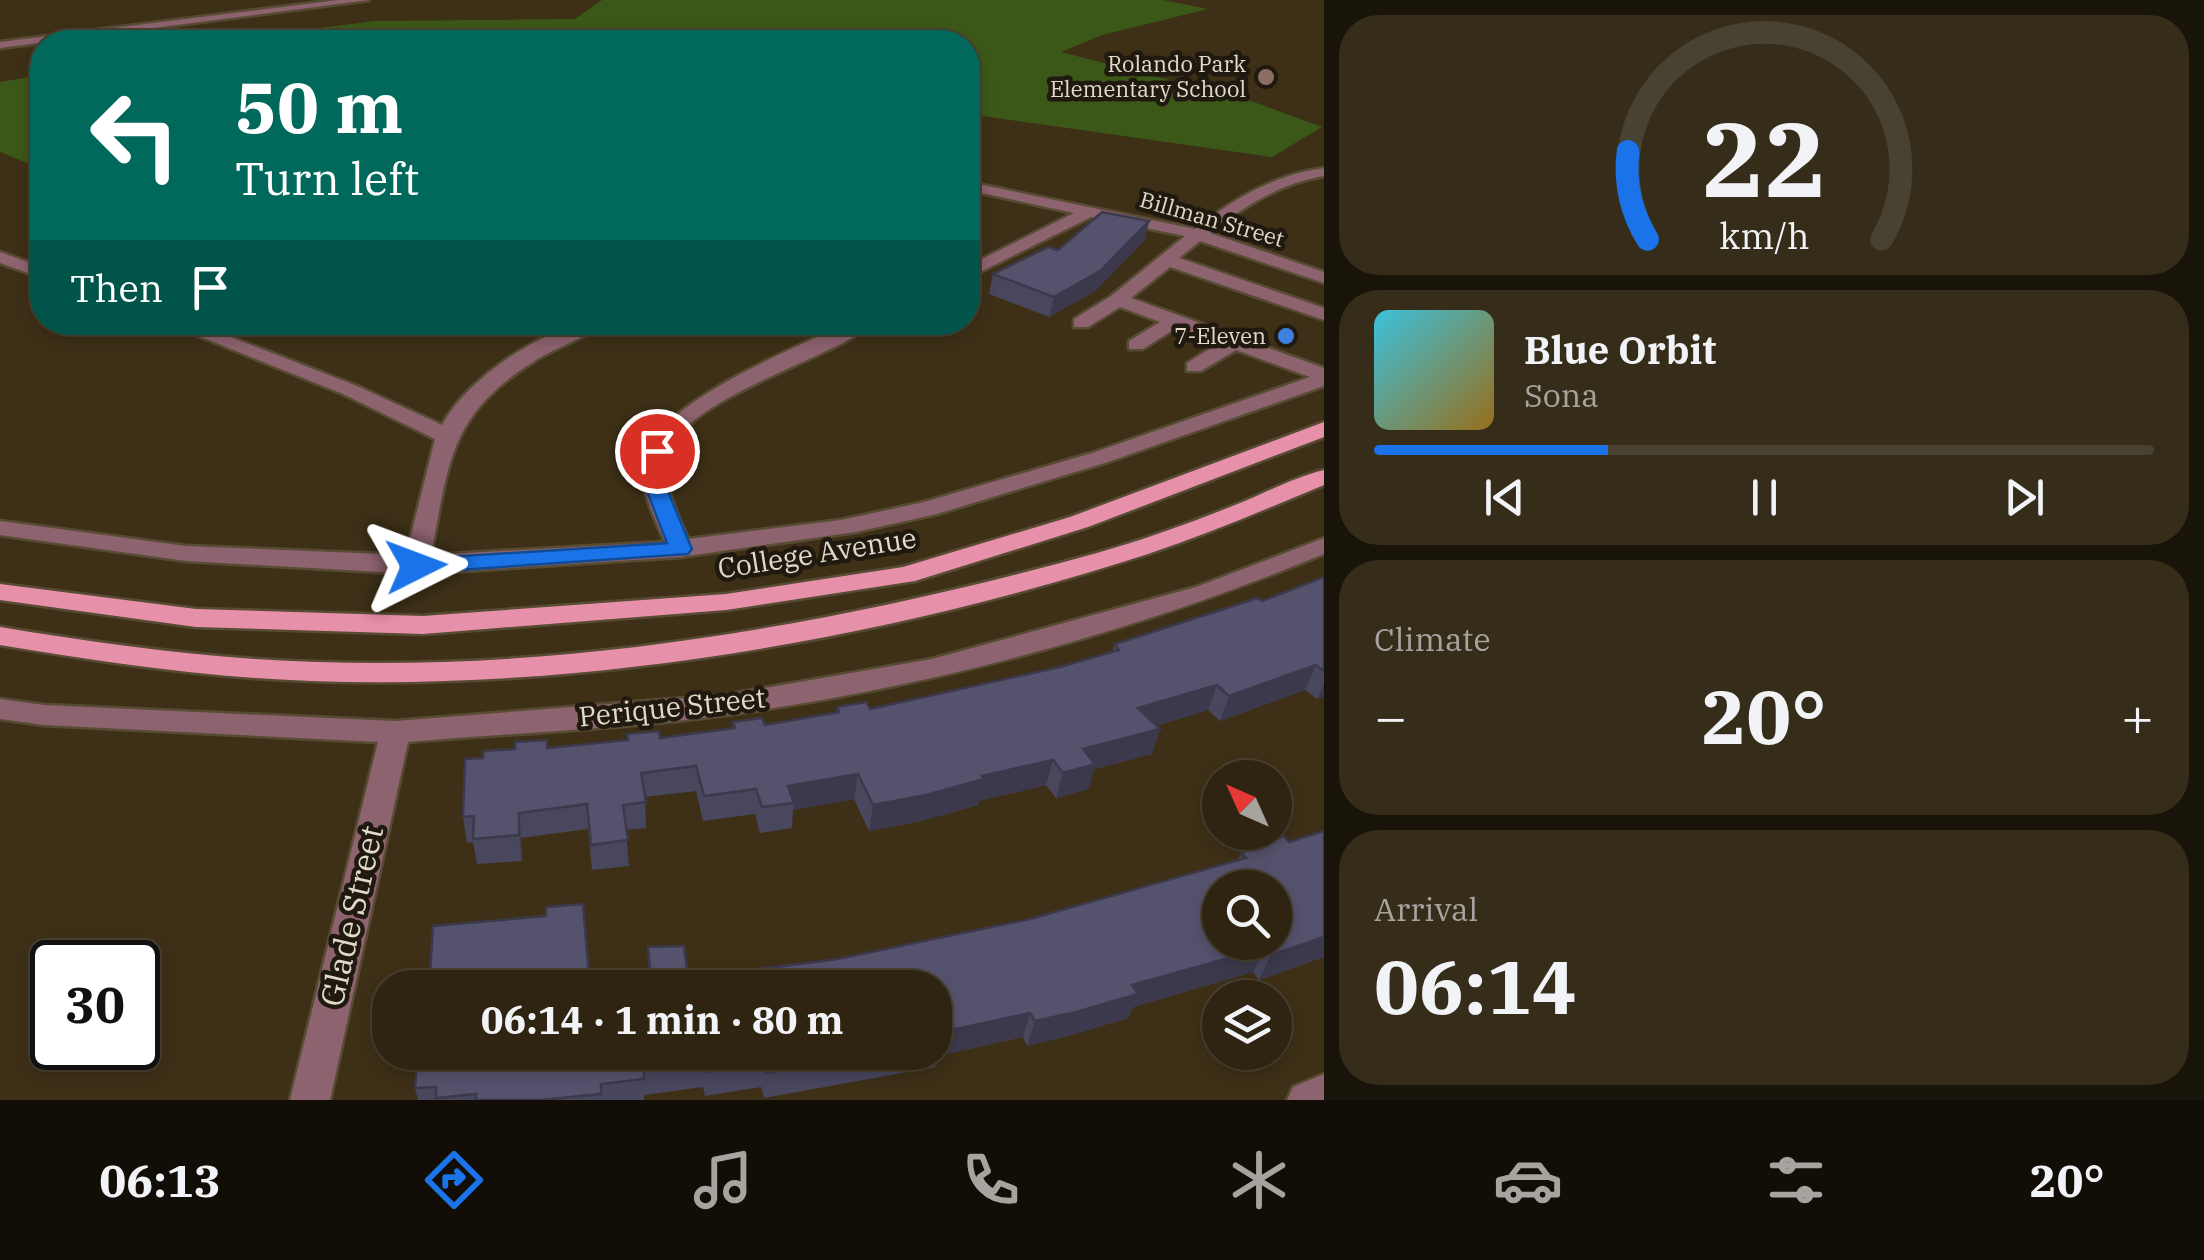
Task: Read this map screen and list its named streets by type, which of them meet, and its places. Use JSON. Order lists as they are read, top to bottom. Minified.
{"streets":{"main road":["College Avenue"],"street":["Billman Street","Perique Street","Glade Street"]},"crossings":[["Perique Street","Glade Street"]],"places":["Rolando Park Elementary School","7-Eleven"],"north":"top left","page":{"turn":["50 m","Turn left"],"then":"Then","song":["Blue Orbit","Sona"],"tile":["Climate",["Arrival","06:14"]],"heat":["−","20°","+"],"limit":"30","trip":"06:14 · 1 min · 80 m","tabs":["06:13","20°"],"gauge":["22","km/h"]}}
